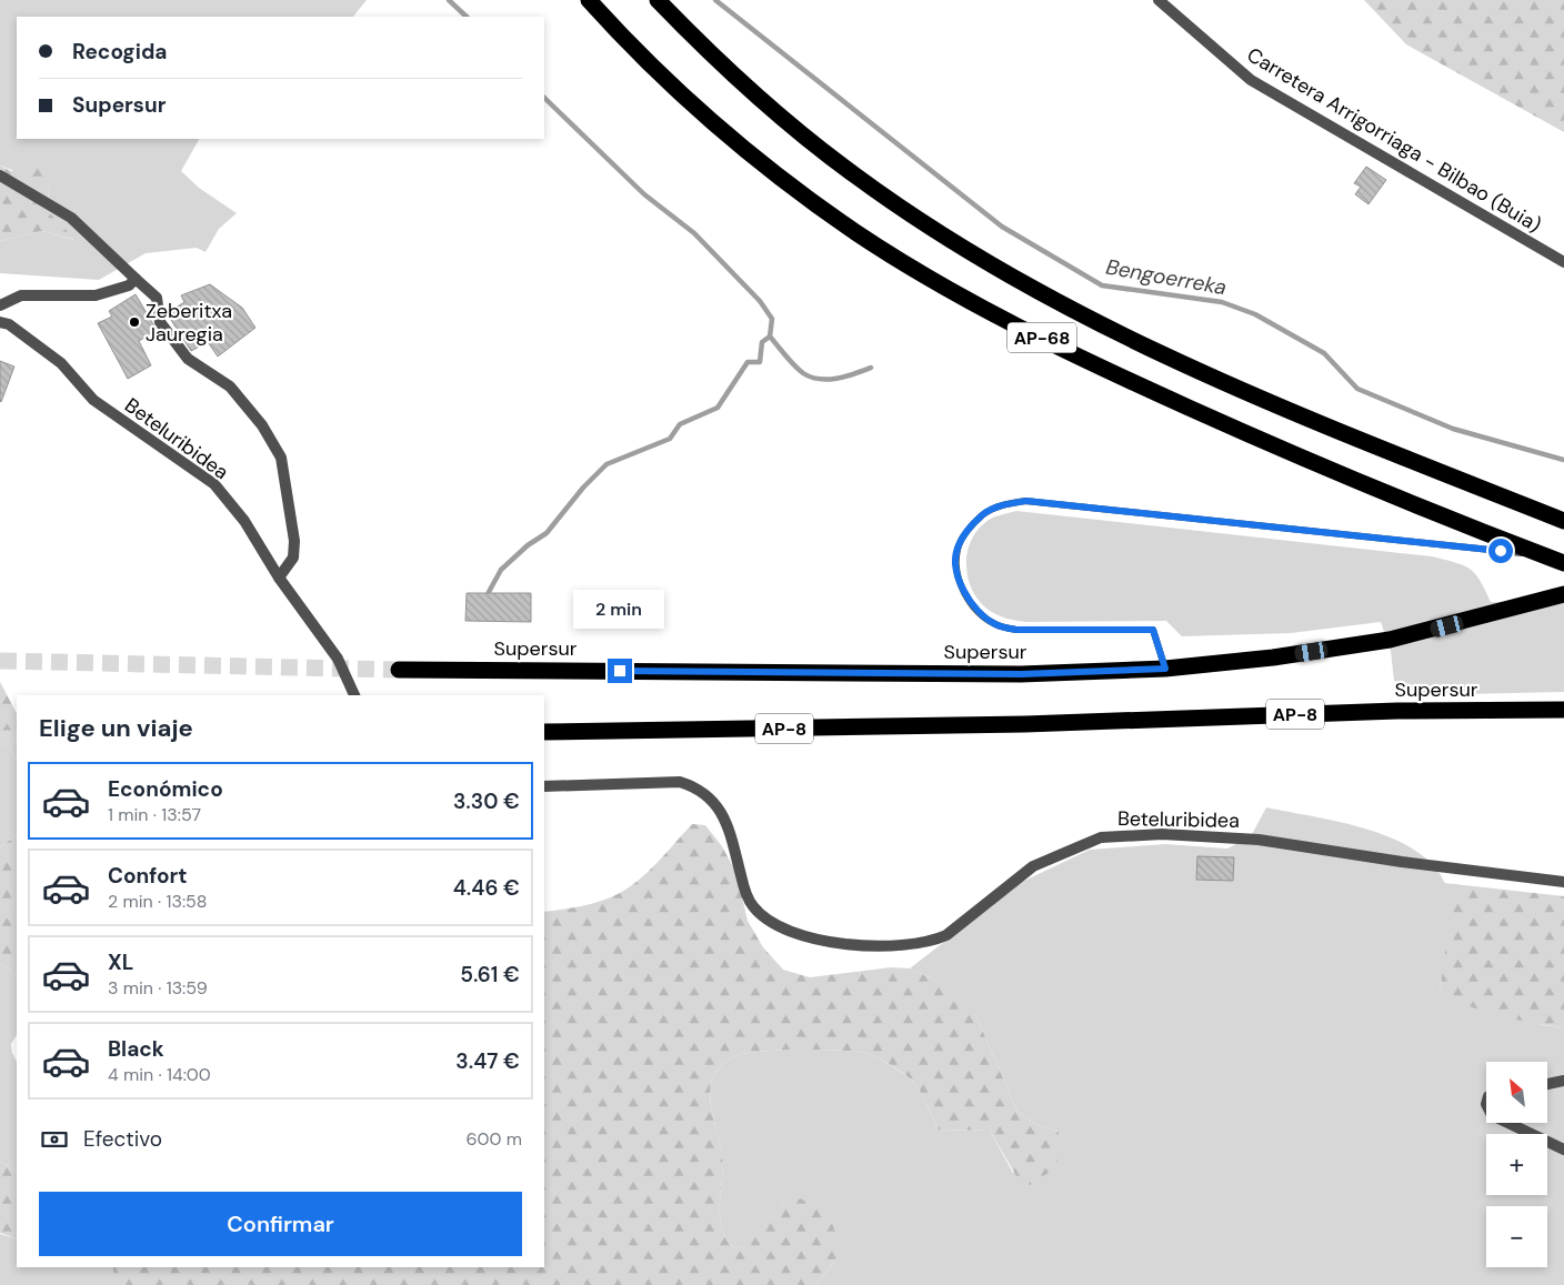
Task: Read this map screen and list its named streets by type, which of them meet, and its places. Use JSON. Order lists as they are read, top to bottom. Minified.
{"streets":{"highway":["AP-68","Supersur","AP-8"],"street":["Carretera Arrigorriaga - Bilbao (Buia)","Beteluribidea"]},"water":["Bengoerreka"],"places":["Zeberitxa Jauregia"],"north":"top left","page":{"banner":["Recogida","Supersur"],"bubble":"2 min","heading":"Elige un viaje","list":[{"name":"Económico","note":"1 min · 13:57","value":"3.30 €"},{"name":"Confort","note":"2 min · 13:58","value":"4.46 €"},{"name":"XL","note":"3 min · 13:59","value":"5.61 €"},{"name":"Black","note":"4 min · 14:00","value":"3.47 €"}],"map_buttons":["+","−"],"pay":["Efectivo","600 m"],"buttons":"Confirmar"}}
